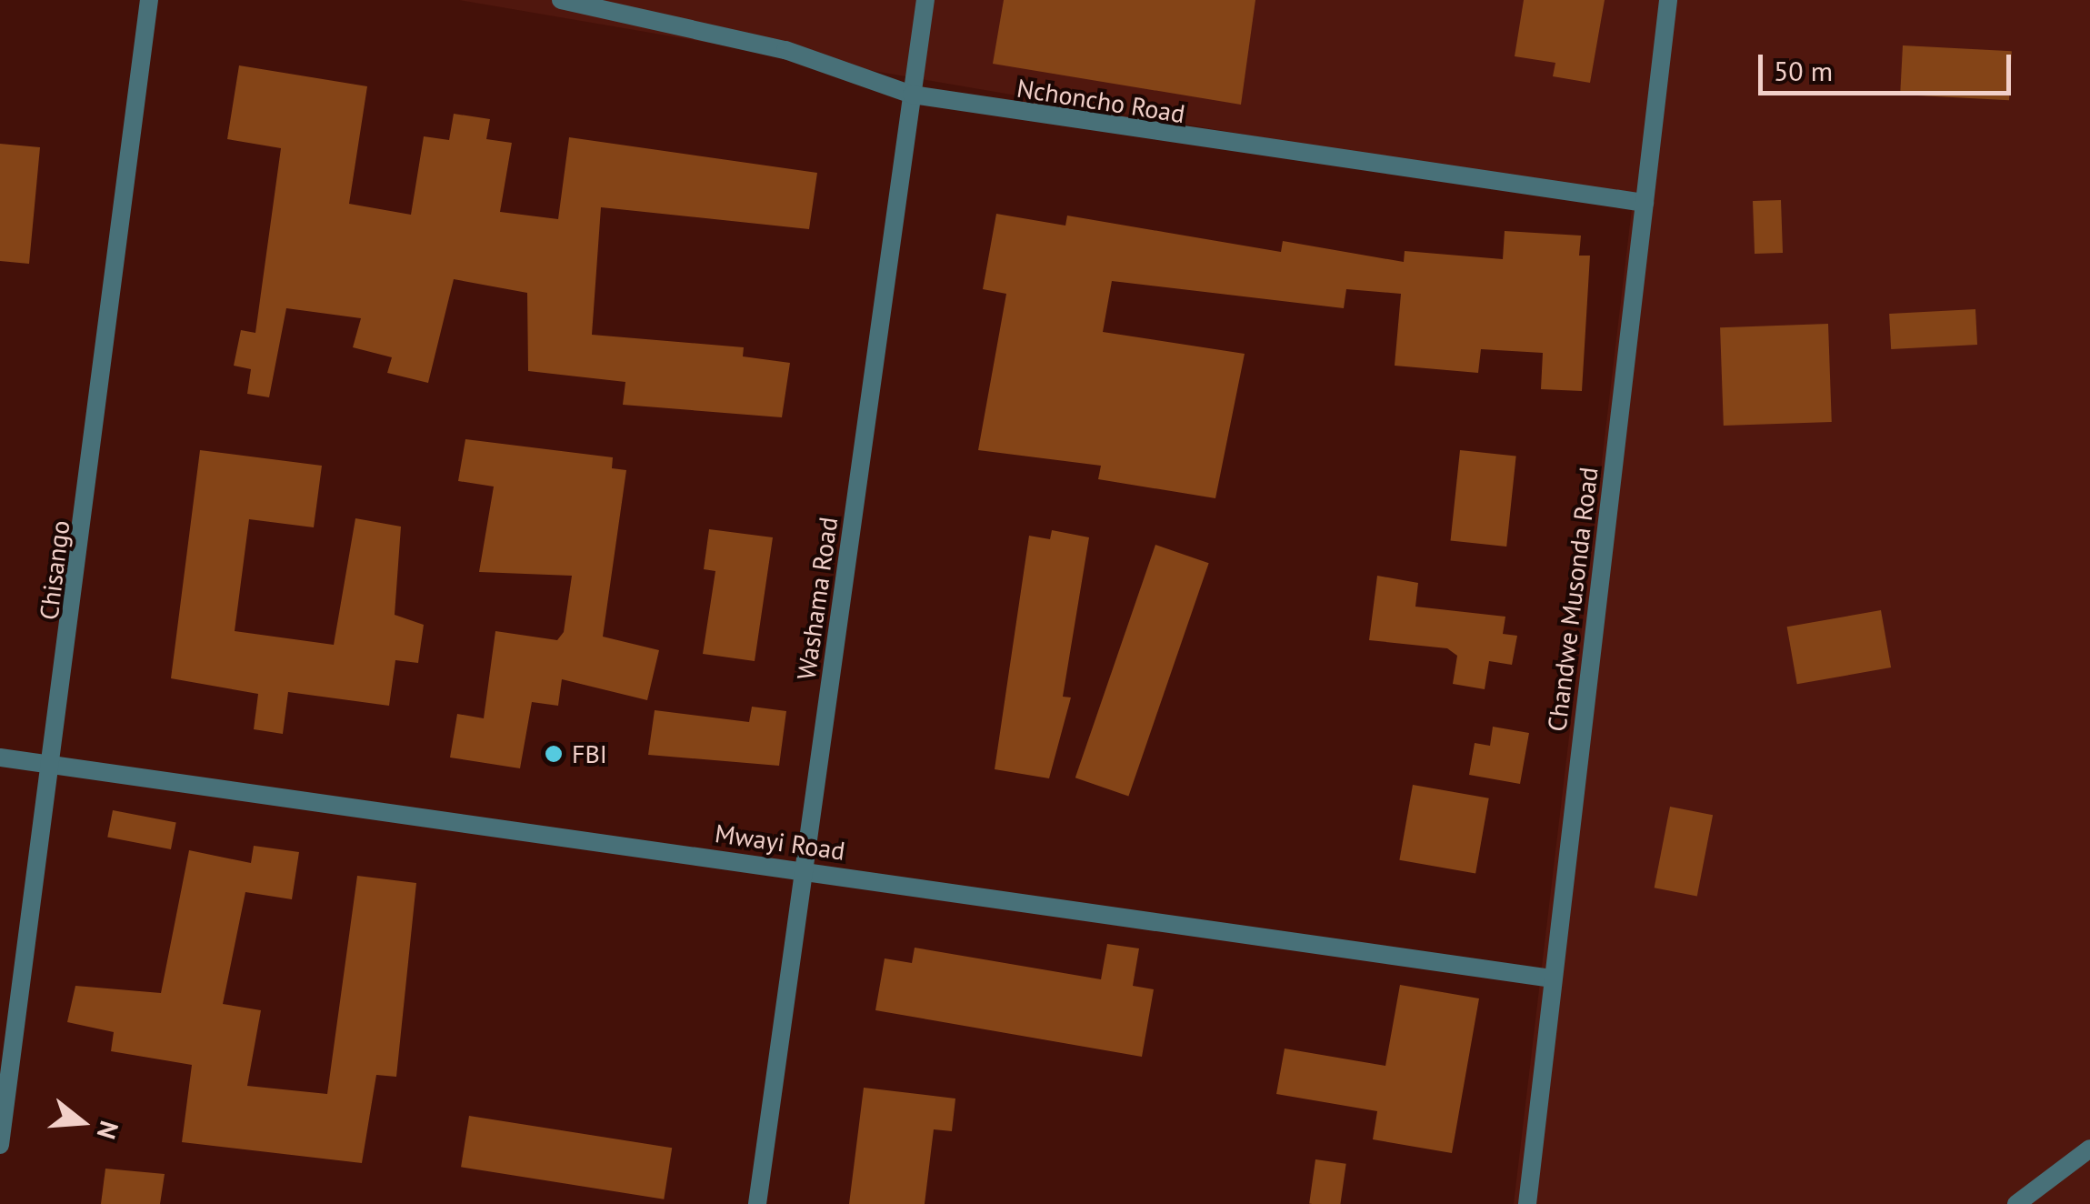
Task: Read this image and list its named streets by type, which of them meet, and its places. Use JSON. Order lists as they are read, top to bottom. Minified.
{"streets":{"street":["Nchoncho Road","Chisango","Washama Road","Chandwe Musonda Road","Mwayi Road"]},"crossings":[["Nchoncho Road","Washama Road"],["Nchoncho Road","Chandwe Musonda Road"],["Chisango","Mwayi Road"],["Washama Road","Mwayi Road"],["Chandwe Musonda Road","Mwayi Road"]],"places":["FBI"],"scale_bar":"50 m","north":"right"}
